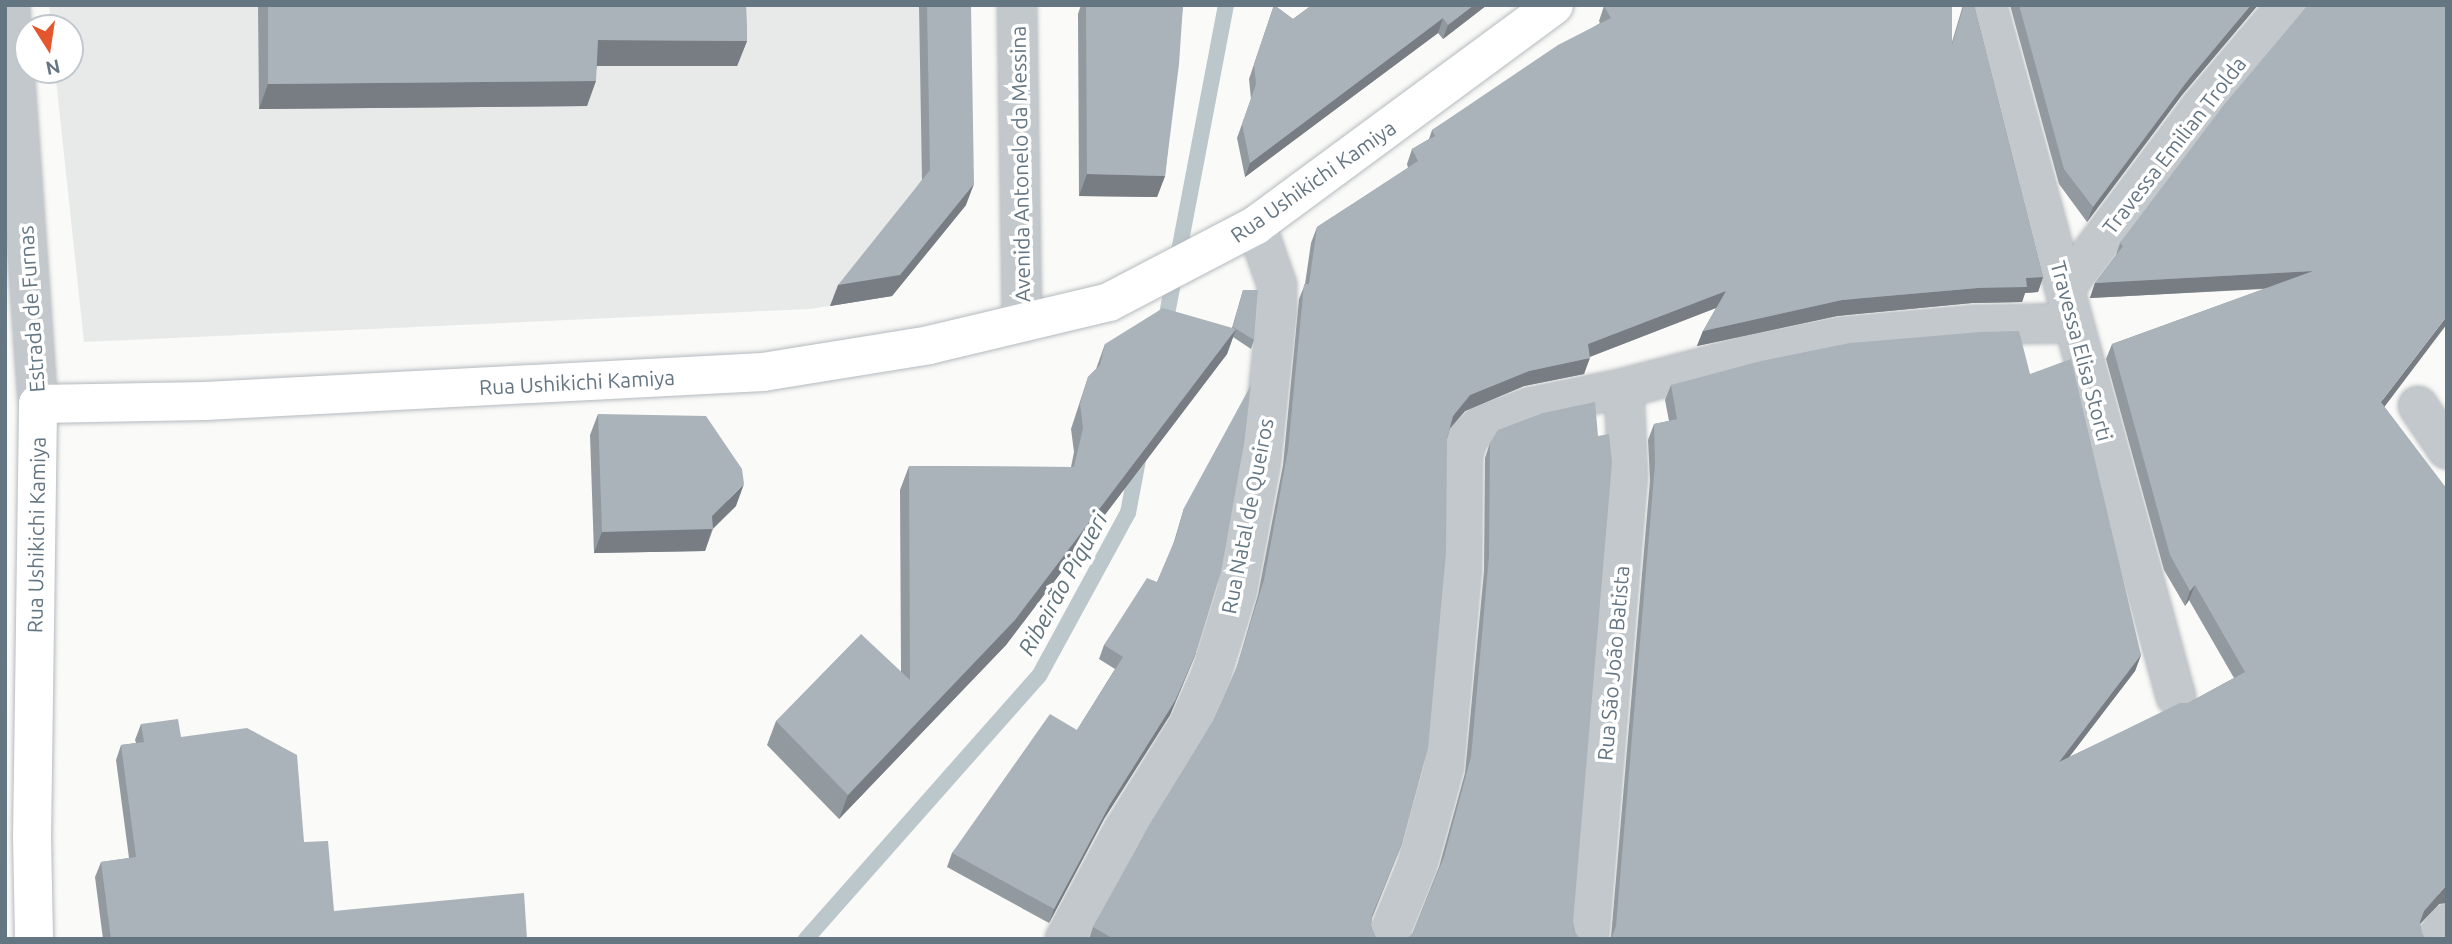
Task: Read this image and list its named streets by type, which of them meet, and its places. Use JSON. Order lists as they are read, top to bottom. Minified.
{"streets":{"main road":["Rua Ushikichi Kamiya"],"street":["Travessa Emilian Trolda","Avenida Antonelo da Messina","Estrada de Furnas","Travessa Elisa Storti","Rua Natal de Queiros","Rua São João Batista"]},"crossings":[["Travessa Emilian Trolda","Travessa Elisa Storti"],["Avenida Antonelo da Messina","Rua Ushikichi Kamiya"],["Rua Ushikichi Kamiya","Estrada de Furnas"],["Rua Ushikichi Kamiya","Rua Natal de Queiros"]],"water":["Ribeirão Piqueri"],"north":"bottom"}
